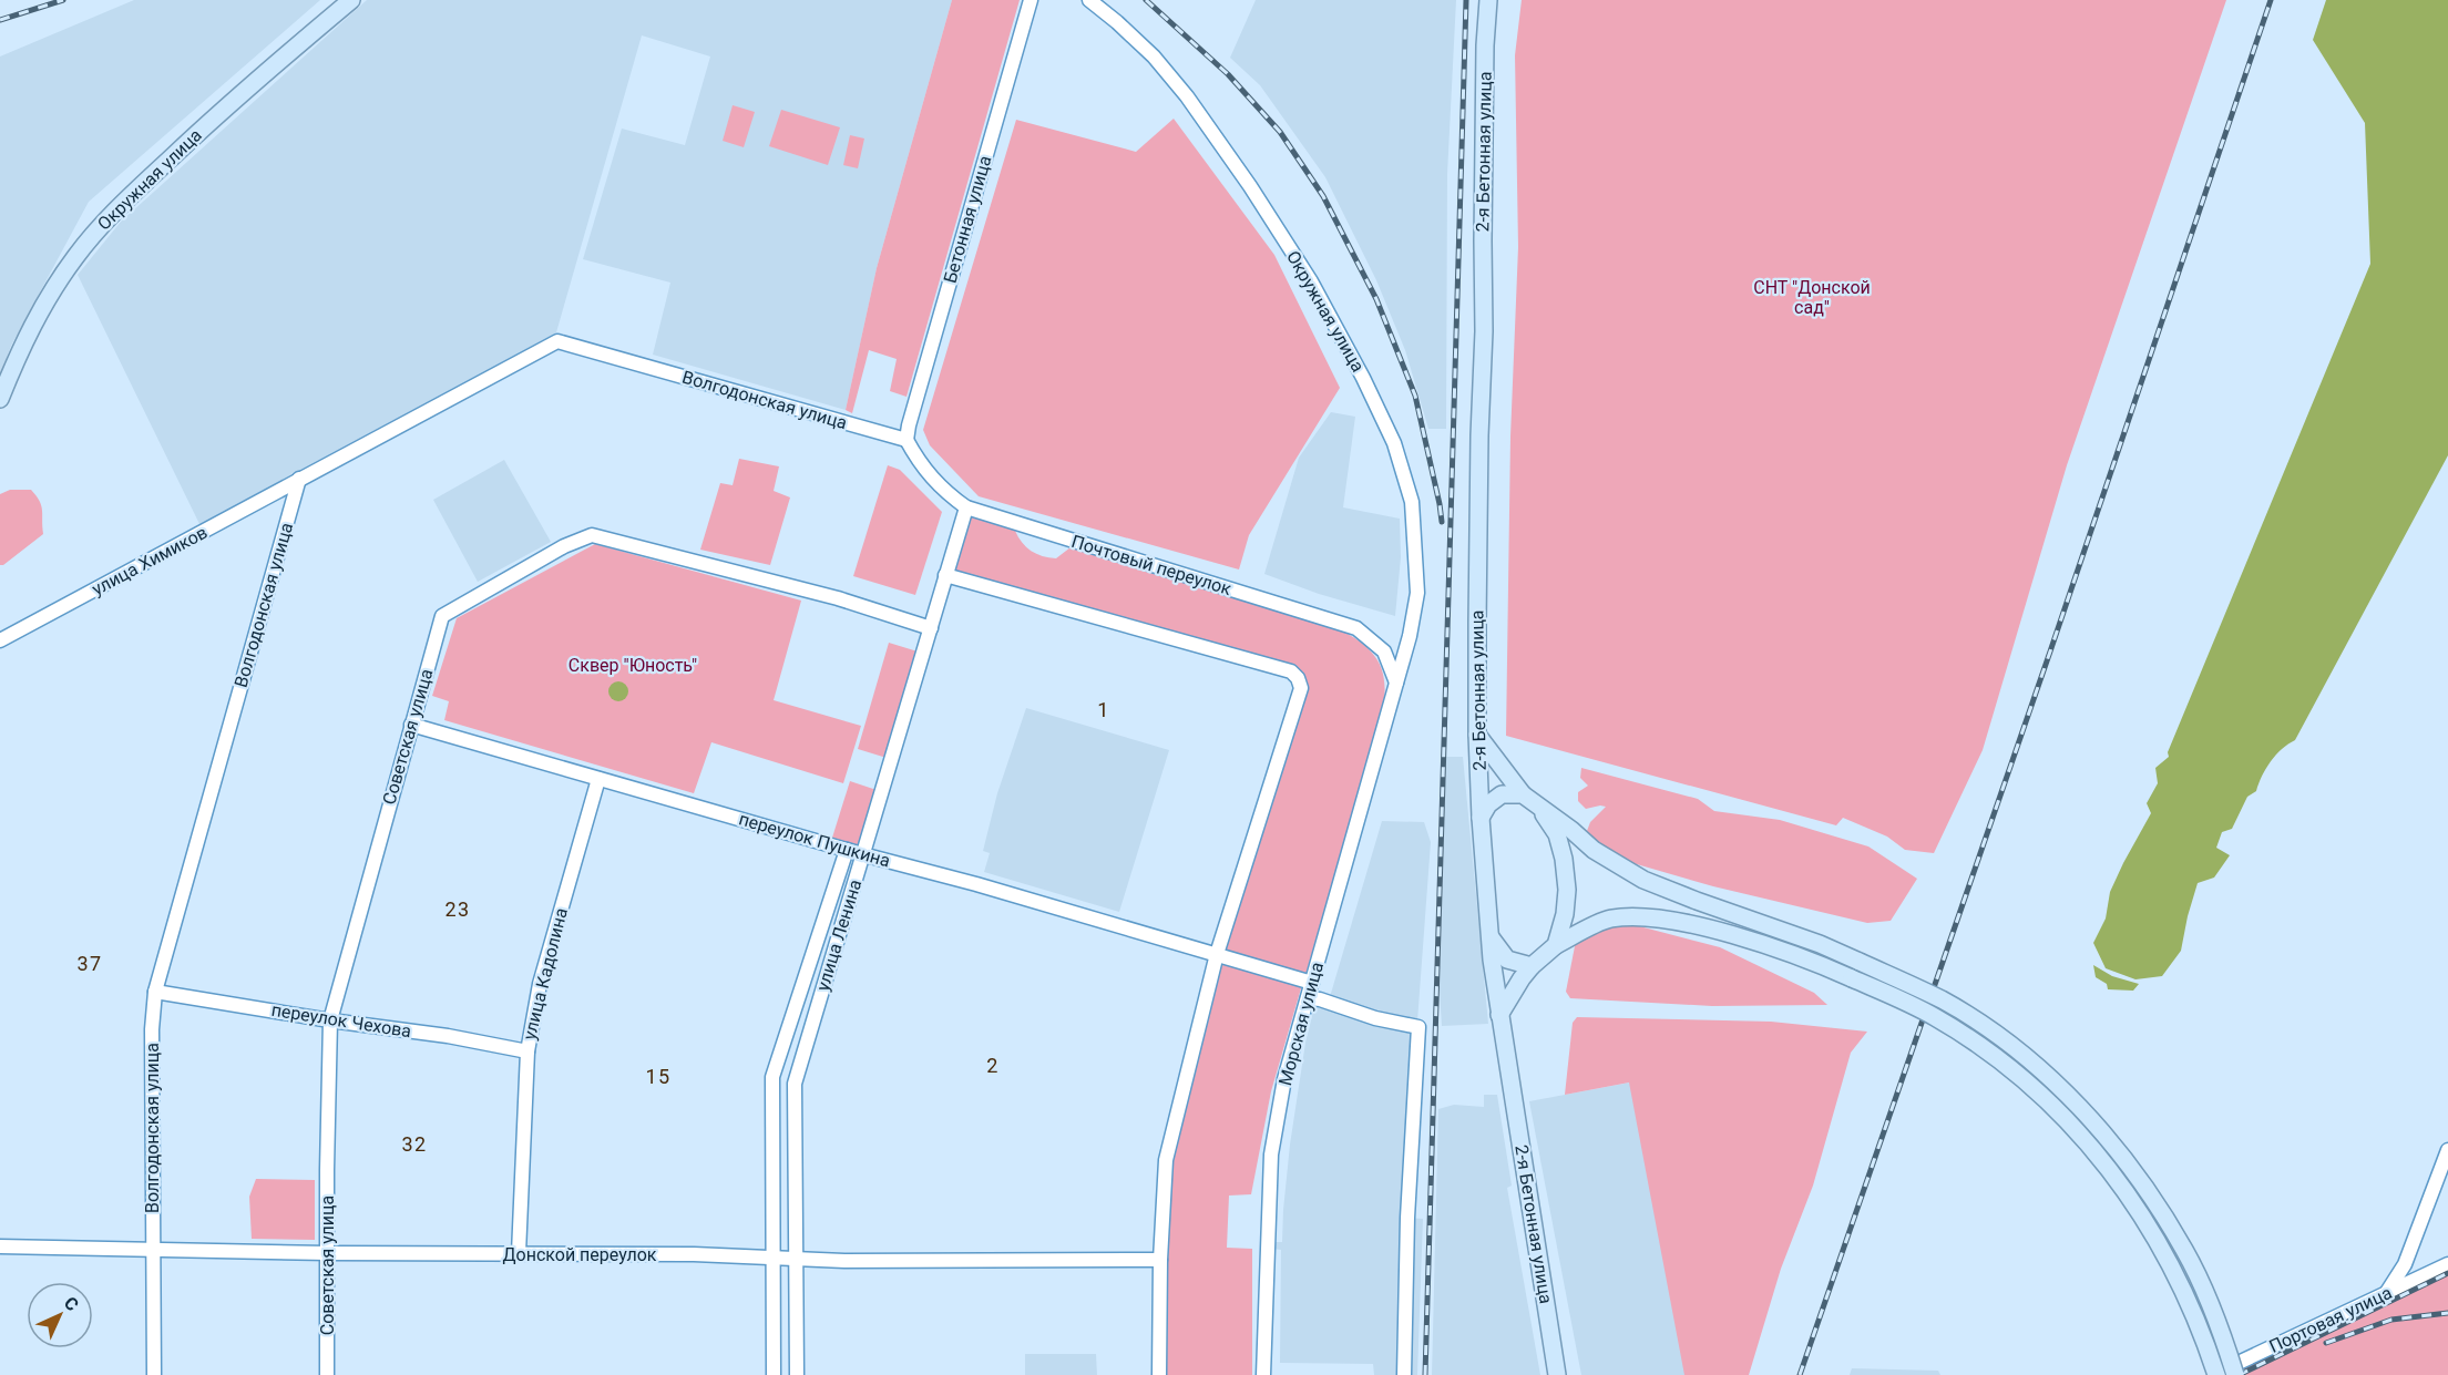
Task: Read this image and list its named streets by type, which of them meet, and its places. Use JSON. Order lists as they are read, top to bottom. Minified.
{"streets":{"main road":["2-я Бетонная улица","Окружная улица"],"street":["Бетонная улица","Волгодонская улица","улица Химиков","Почтовый переулок","Советская улица","переулок Пушкина","улица Ленина","улица Кадолина","переулок Чехова","Морская улица","Донской переулок","Портовая улица"]},"crossings":[["Окружная улица","Почтовый переулок"],["Окружная улица","Морская улица"],["Бетонная улица","Волгодонская улица"],["Бетонная улица","Почтовый переулок"],["Волгодонская улица","улица Химиков"],["Волгодонская улица","Почтовый переулок"],["Волгодонская улица","переулок Чехова"],["Волгодонская улица","Донской переулок"],["Почтовый переулок","улица Ленина"],["Почтовый переулок","Морская улица"],["Советская улица","переулок Пушкина"],["Советская улица","улица Ленина"],["Советская улица","переулок Чехова"],["Советская улица","Донской переулок"],["переулок Пушкина","улица Ленина"],["переулок Пушкина","улица Кадолина"],["переулок Пушкина","Морская улица"],["улица Ленина","Донской переулок"],["улица Кадолина","переулок Чехова"],["улица Кадолина","Донской переулок"]],"districts":["1","23","37","2","15","32"],"parks":["СНТ \"Донской сад\"","Сквер \"Юность\""],"north":"top right"}
